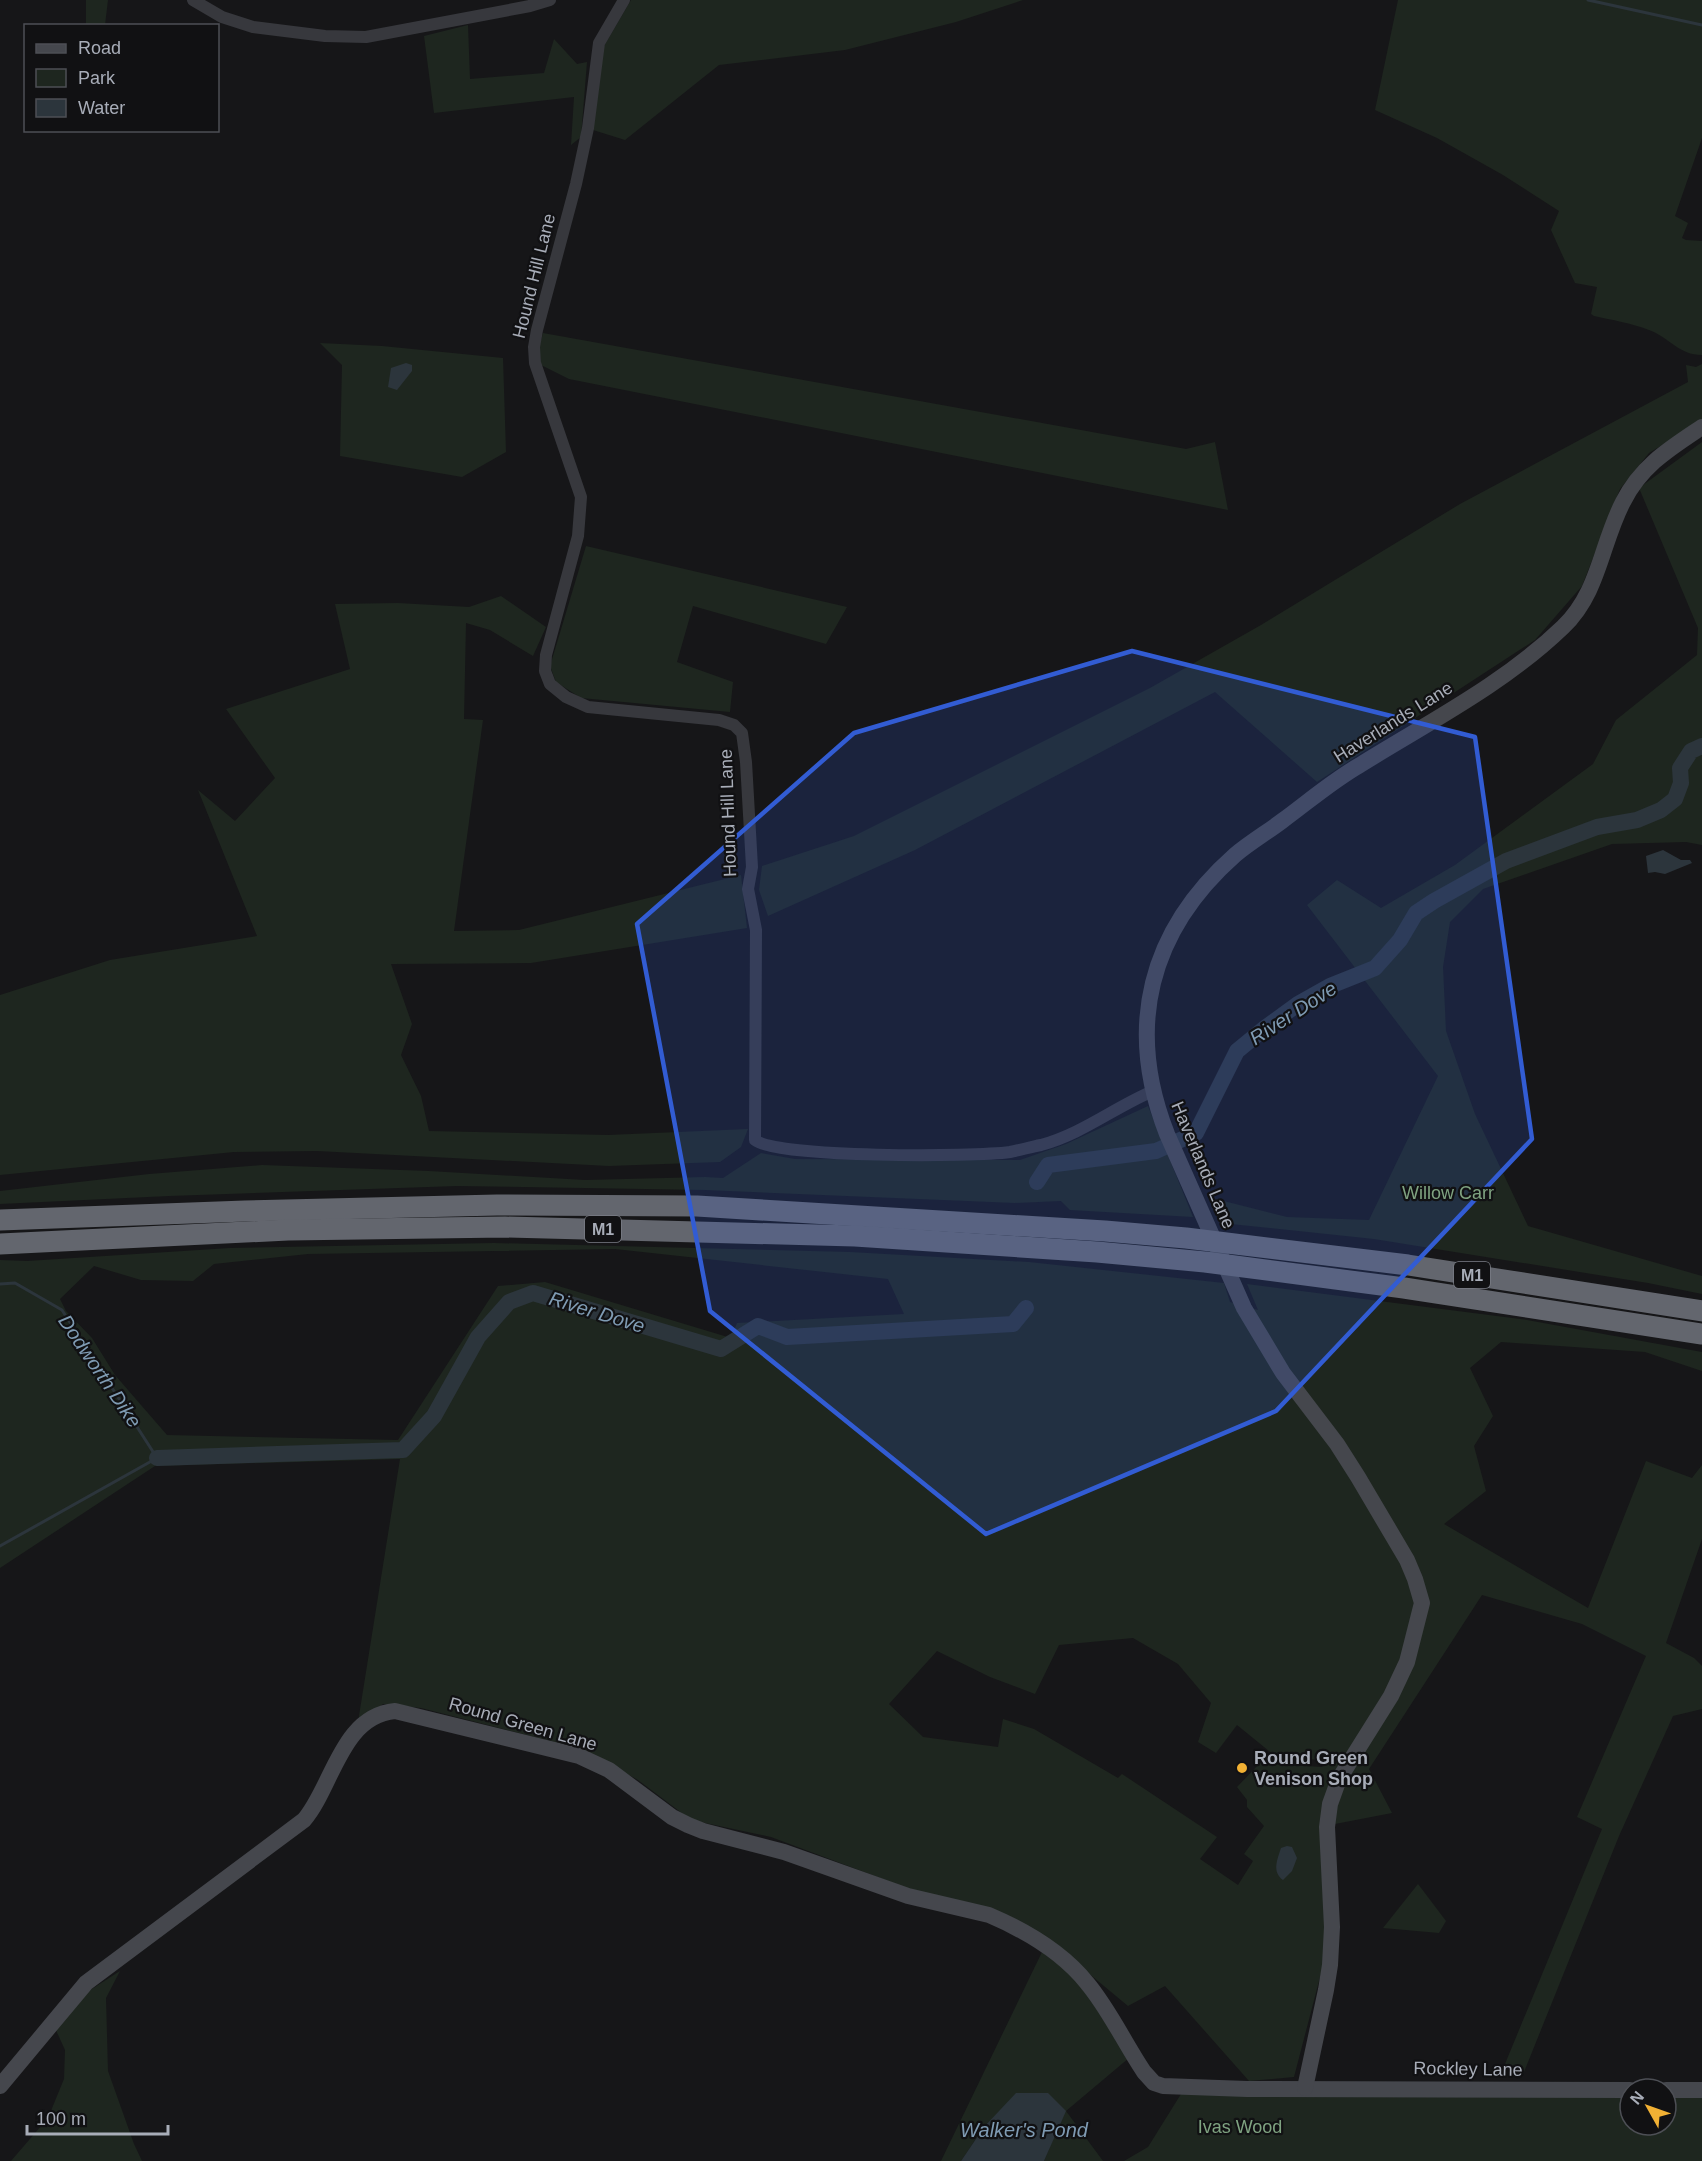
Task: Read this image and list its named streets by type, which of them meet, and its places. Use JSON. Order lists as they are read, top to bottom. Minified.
{"streets":{"highway":["M1"],"street":["Hound Hill Lane","Haverlands Lane","Round Green Lane","Rockley Lane"]},"crossings":[["Hound Hill Lane","Haverlands Lane"],["Haverlands Lane","Round Green Lane"],["Haverlands Lane","Rockley Lane"],["Round Green Lane","Rockley Lane"]],"water":["River Dove","Dodworth Dike","Walker's Pond"],"parks":["Willow Carr","Ivas Wood"],"places":["Round Green Venison Shop"],"legend":["Road","Park","Water"],"scale_bar":"100 m","north":"top left"}
